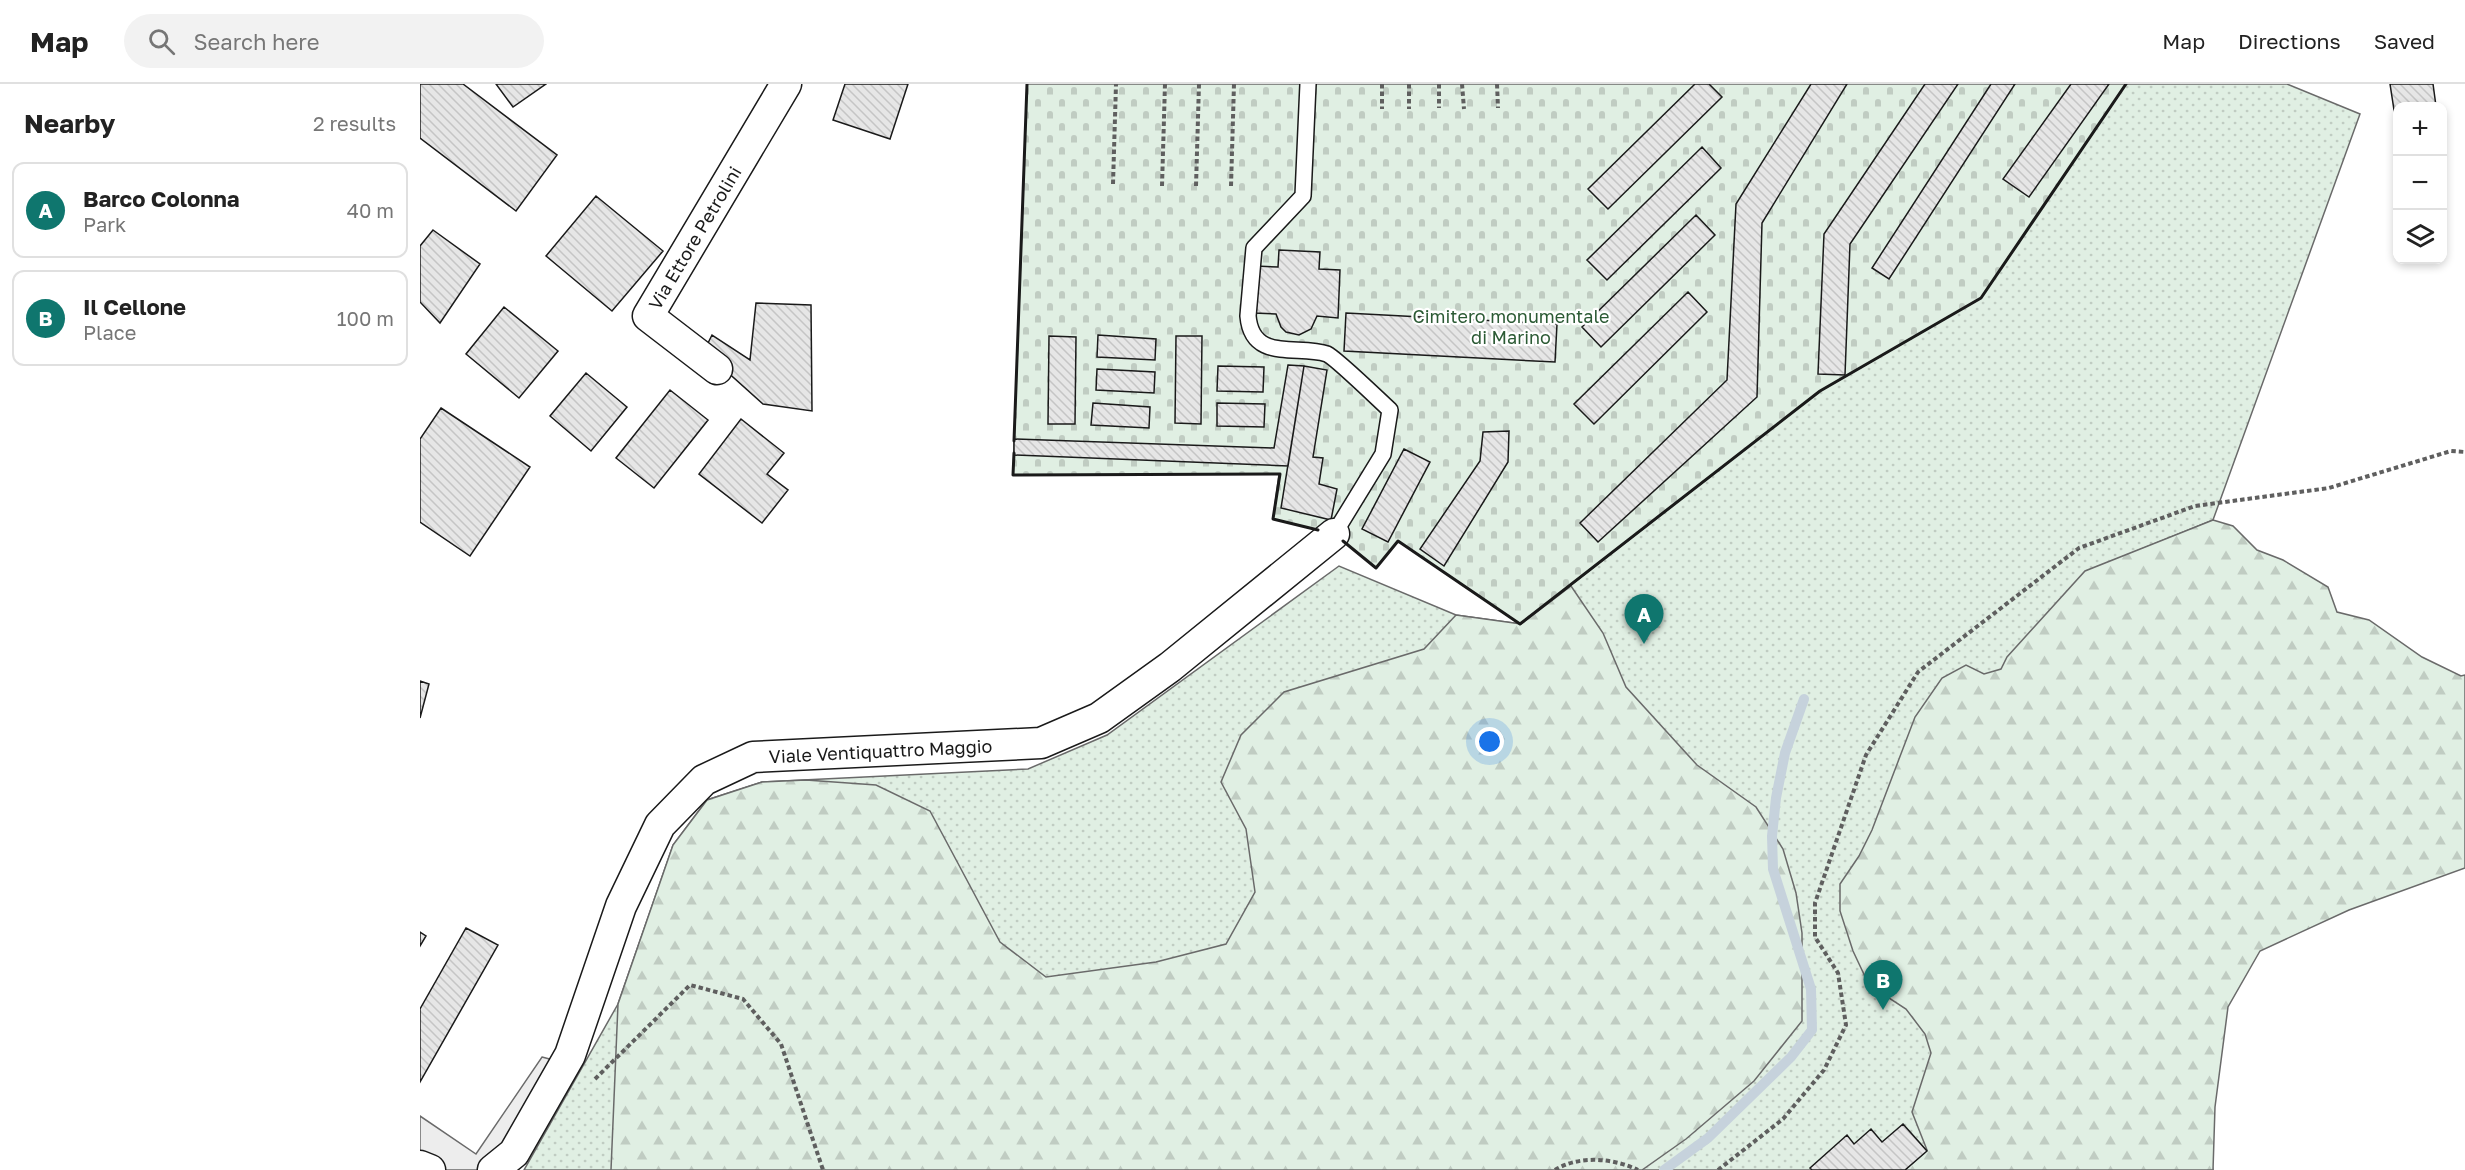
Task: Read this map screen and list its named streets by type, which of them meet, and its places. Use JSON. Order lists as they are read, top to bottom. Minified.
{"streets":{"street":["Via Ettore Petrolini","Viale Ventiquattro Maggio"]},"parks":["Cimitero monumentale di Marino"],"page":{"header":"Map","search":"Search here","nav":["Map","Directions","Saved"],"heading":["Nearby","2 results"],"map_buttons":["+","−"],"list":[{"mark":"A","name":"Barco Colonna","note":"Park","value":"40 m"},{"mark":"B","name":"Il Cellone","note":"Place","value":"100 m"}],"pins":["A","B"]}}
